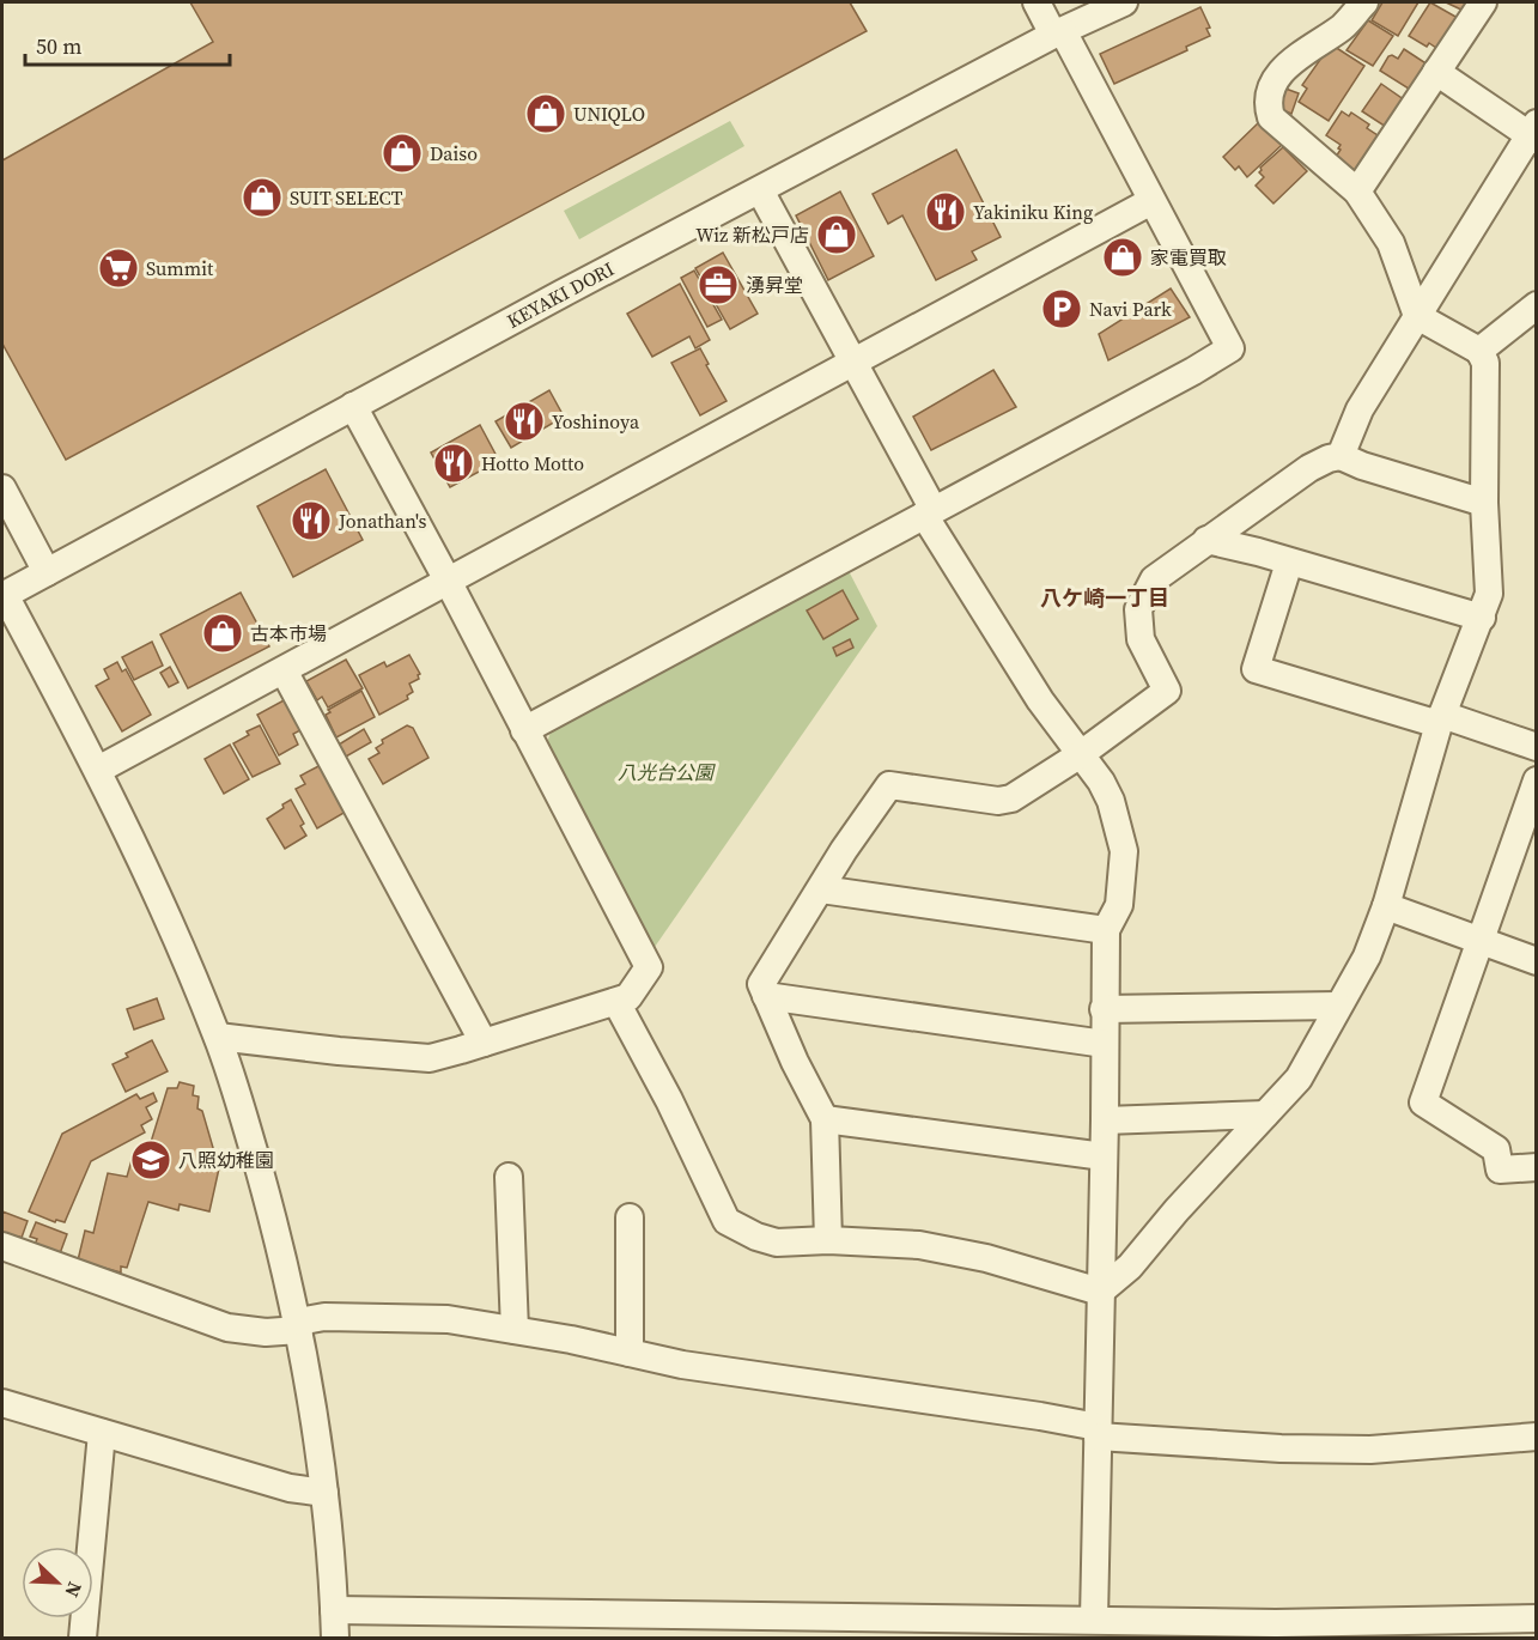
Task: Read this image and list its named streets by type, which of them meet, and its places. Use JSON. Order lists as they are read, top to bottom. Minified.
{"streets":{"street":["KEYAKI DORI"]},"districts":["八ケ崎一丁目"],"parks":["八光台公園"],"places":{"shop":["UNIQLO","Daiso","SUIT SELECT","Wiz 新松戸店","家電買取","古本市場"],"restaurant":["Yakiniku King","Yoshinoya","Hotto Motto","Jonathan's"],"supermarket":["Summit"],"office":["湧昇堂"],"parking":["Navi Park"],"school or university":["八照幼稚園"]},"scale_bar":"50 m","north":"bottom right"}
